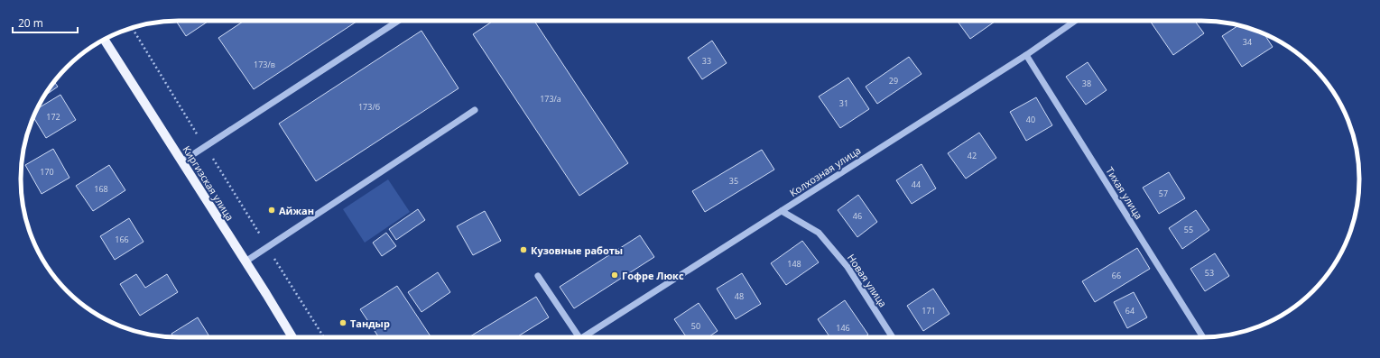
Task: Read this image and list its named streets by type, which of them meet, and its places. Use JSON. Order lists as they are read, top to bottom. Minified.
{"streets":{"main road":["Киргизская улица"],"street":["Колхозная улица","Тихая улица","Новая улица"]},"crossings":[["Колхозная улица","Тихая улица"],["Колхозная улица","Новая улица"]],"places":["Айжан","Кузовные работы","Гофре Люкс","Тандыр"],"house_numbers":["34","33","173/в","29","38","173/а","31","173/б","172","40","42","170","35","44","168","57","46","55","166","148","53","66","48","171","64","50","146"],"scale_bar":"20 m"}
